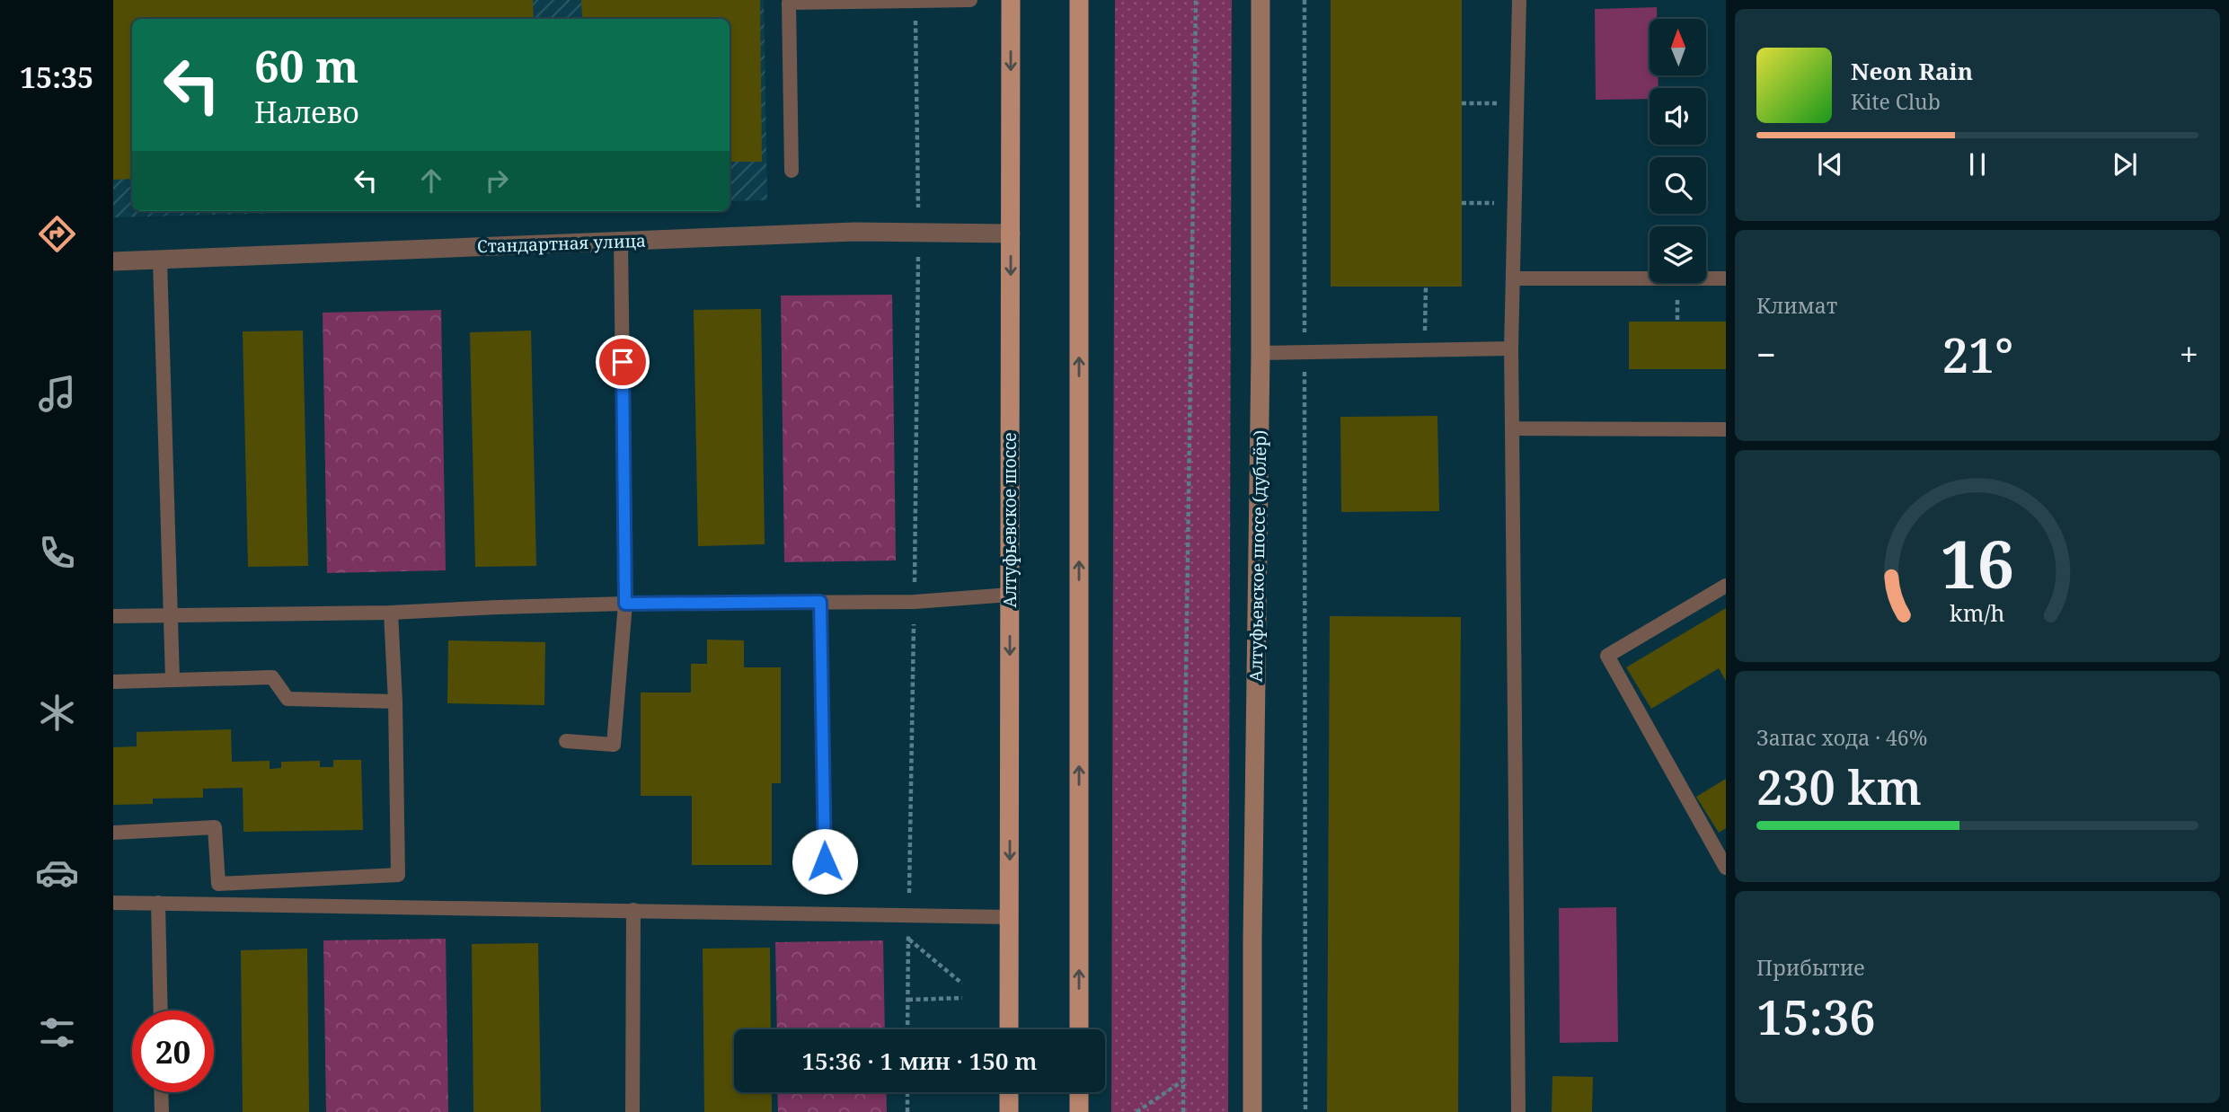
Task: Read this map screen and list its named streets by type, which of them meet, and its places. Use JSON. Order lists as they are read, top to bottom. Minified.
{"streets":{"main road":["Алтуфьевское шоссе","Алтуфьевское шоссе (дублёр)"],"street":["Стандартная улица"]},"crossings":[["Стандартная улица","Алтуфьевское шоссе"]],"north":"top","page":{"tabs":"15:35","turn":["60 m","Налево"],"song":["Neon Rain","Kite Club"],"tile":["Климат",["Запас хода · 46%","230 km"],["Прибытие","15:36"]],"heat":["−","21°","+"],"limit":"20","trip":"15:36 · 1 мин · 150 m","gauge":["16","km/h"]}}
